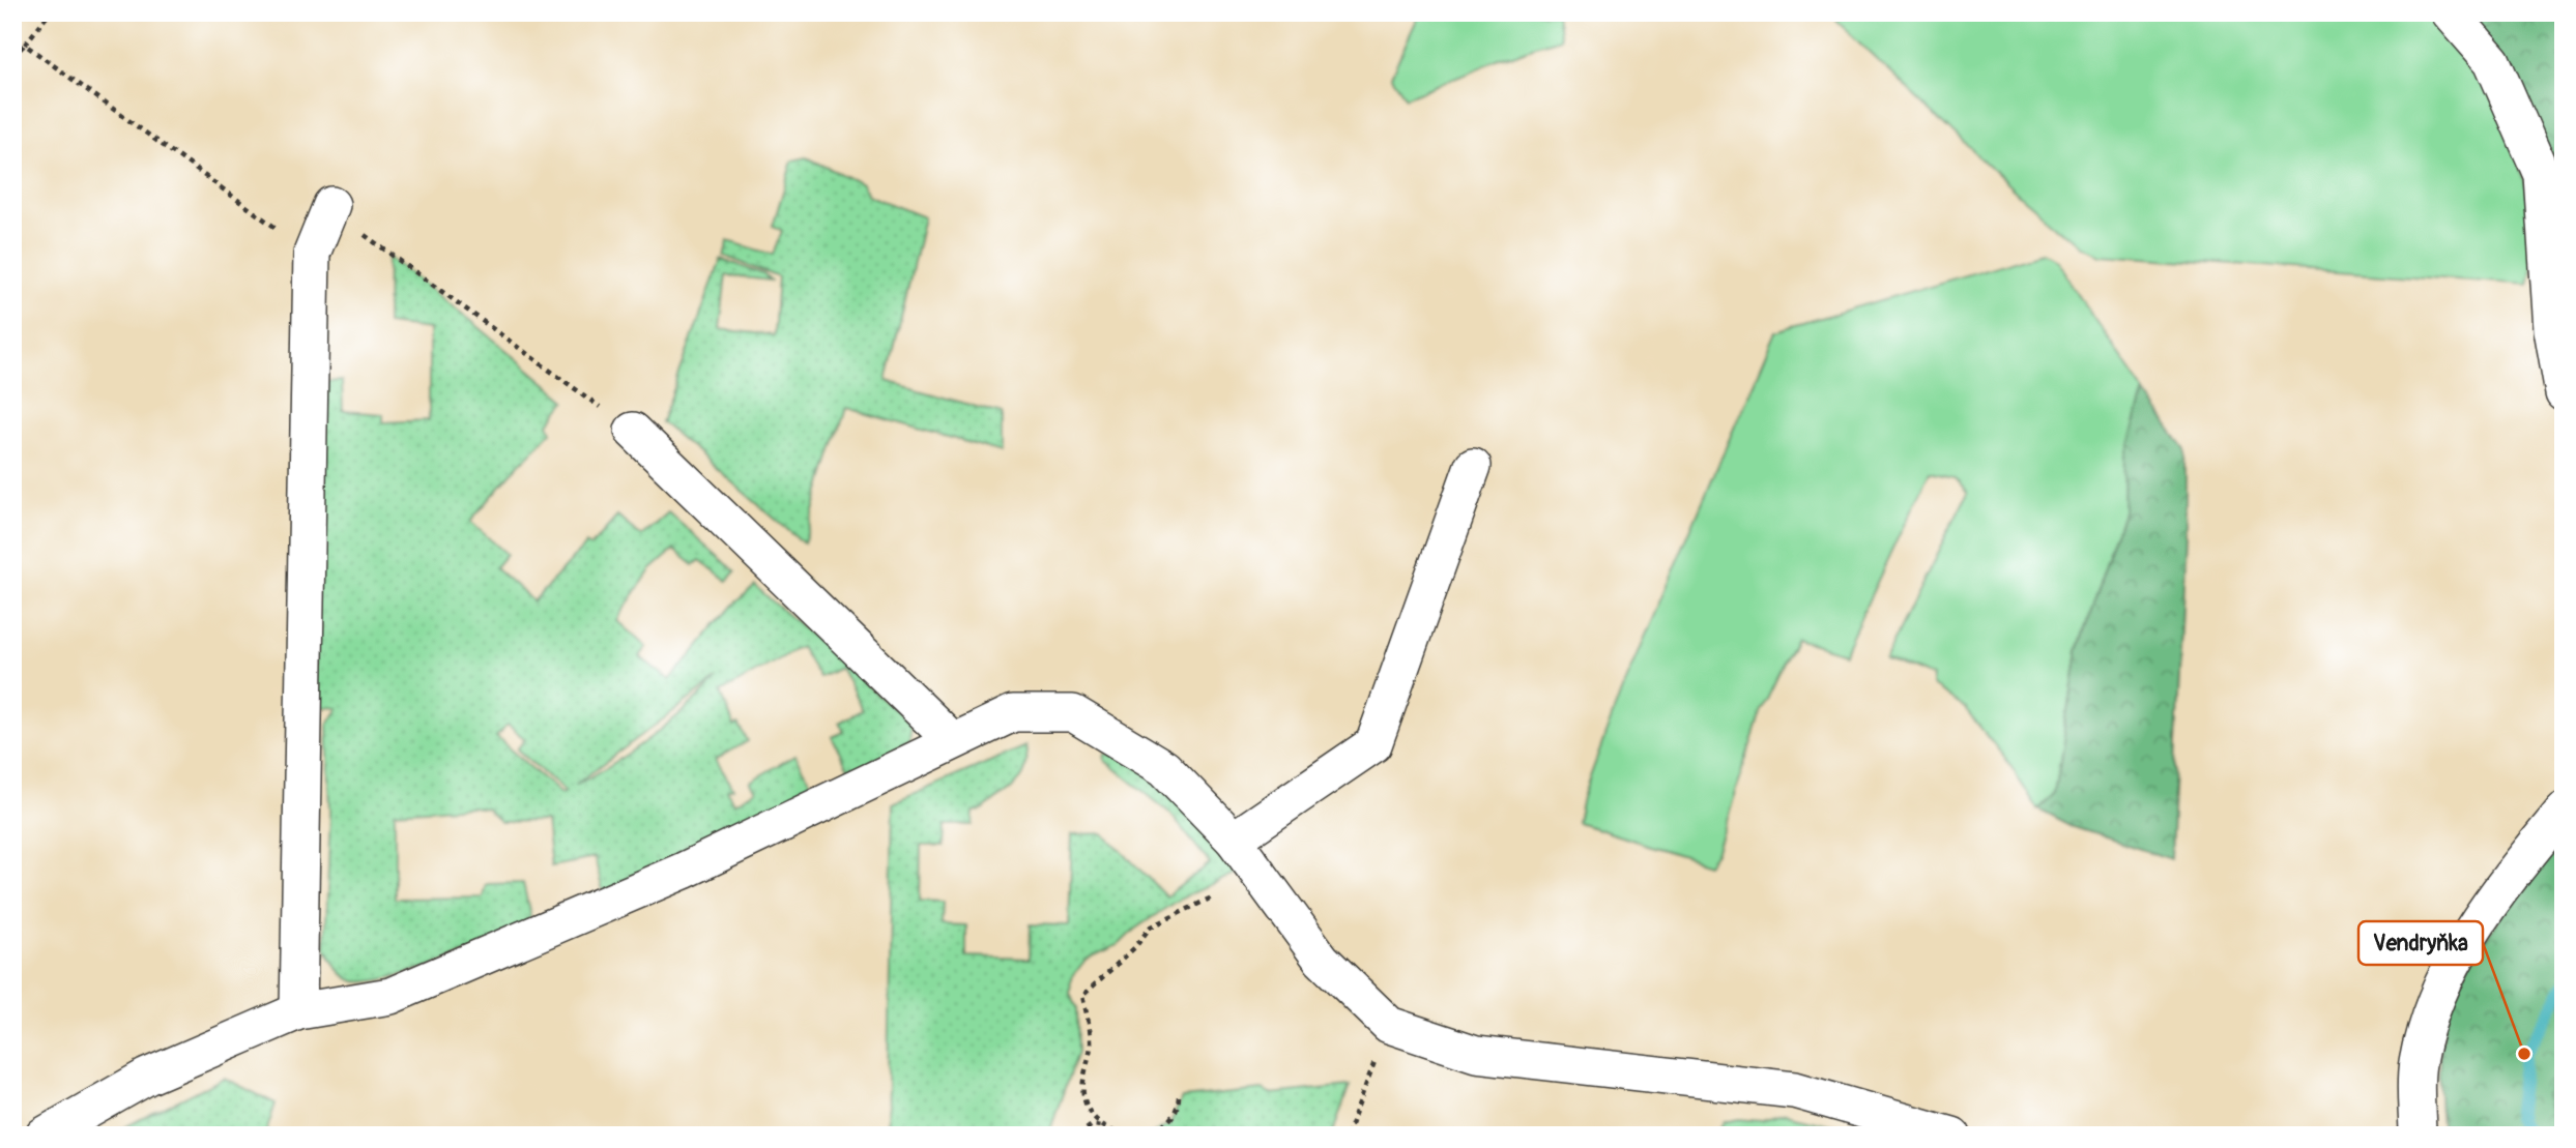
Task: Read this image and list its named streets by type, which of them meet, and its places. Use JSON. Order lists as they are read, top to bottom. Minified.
{"places":["Vendryňka"]}
